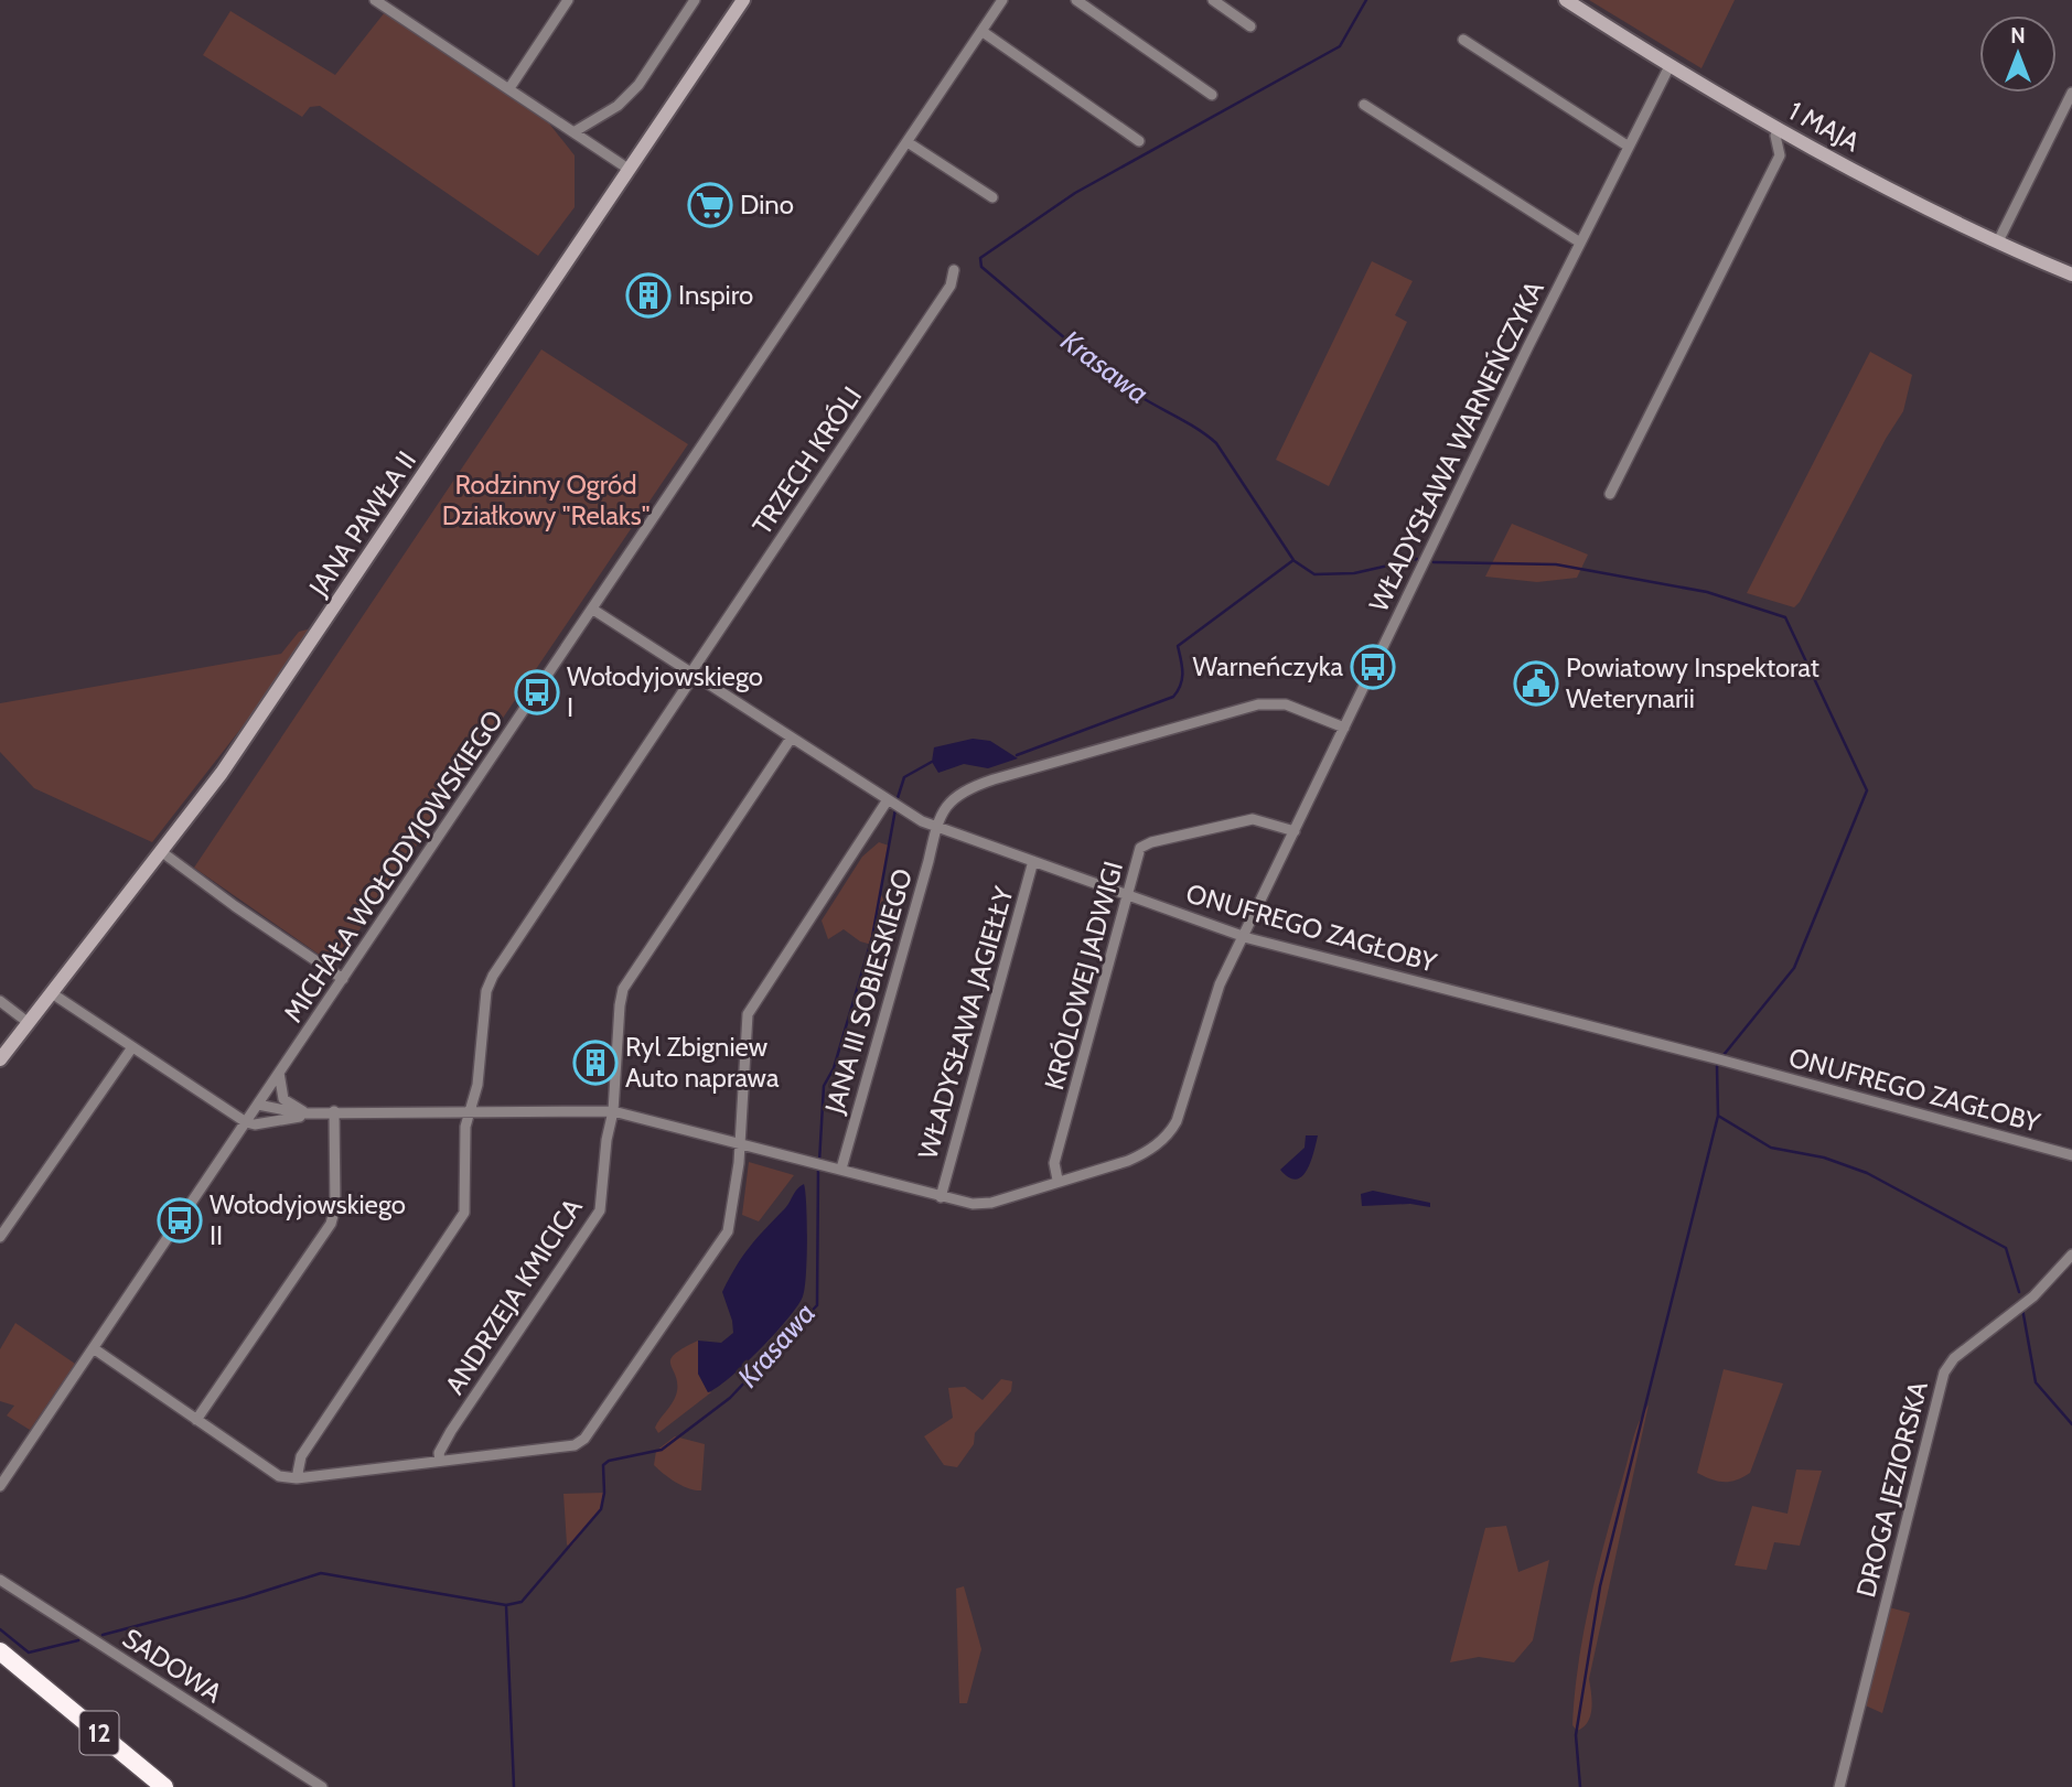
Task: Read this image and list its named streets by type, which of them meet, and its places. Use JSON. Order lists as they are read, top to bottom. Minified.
{"streets":{"highway":["12"],"main road":["1 MAJA","JANA PAWŁA II"],"street":["WŁADYSŁAWA WARNEŃCZYKA","TRZECH KRÓLI","MICHAŁA WOŁODYJOWSKIEGO","ONUFREGO ZAGŁOBY","KRÓLOWEJ JADWIGI","JANA III SOBIESKIEGO","WŁADYSŁAWA JAGIEŁŁY","ANDRZEJA KMICICA","DROGA JEZIORSKA","SADOWA"]},"crossings":[["1 MAJA","WŁADYSŁAWA WARNEŃCZYKA"],["WŁADYSŁAWA WARNEŃCZYKA","TRZECH KRÓLI"],["WŁADYSŁAWA WARNEŃCZYKA","ONUFREGO ZAGŁOBY"],["WŁADYSŁAWA WARNEŃCZYKA","KRÓLOWEJ JADWIGI"],["WŁADYSŁAWA WARNEŃCZYKA","JANA III SOBIESKIEGO"],["WŁADYSŁAWA WARNEŃCZYKA","WŁADYSŁAWA JAGIEŁŁY"],["WŁADYSŁAWA WARNEŃCZYKA","ANDRZEJA KMICICA"],["TRZECH KRÓLI","ONUFREGO ZAGŁOBY"],["MICHAŁA WOŁODYJOWSKIEGO","ONUFREGO ZAGŁOBY"],["ONUFREGO ZAGŁOBY","KRÓLOWEJ JADWIGI"],["ONUFREGO ZAGŁOBY","JANA III SOBIESKIEGO"],["ONUFREGO ZAGŁOBY","WŁADYSŁAWA JAGIEŁŁY"],["ONUFREGO ZAGŁOBY","ANDRZEJA KMICICA"]],"water":["Krasawa"],"parks":["Rodzinny Ogród Działkowy \"Relaks\""],"places":{"supermarket":["Dino"],"building":["Inspiro","Ryl Zbigniew Auto naprawa"],"bus stop":["Warneńczyka","Wołodyjowskiego I","Wołodyjowskiego II"],"public building":["Powiatowy Inspektorat Weterynarii"]},"north":"top"}
